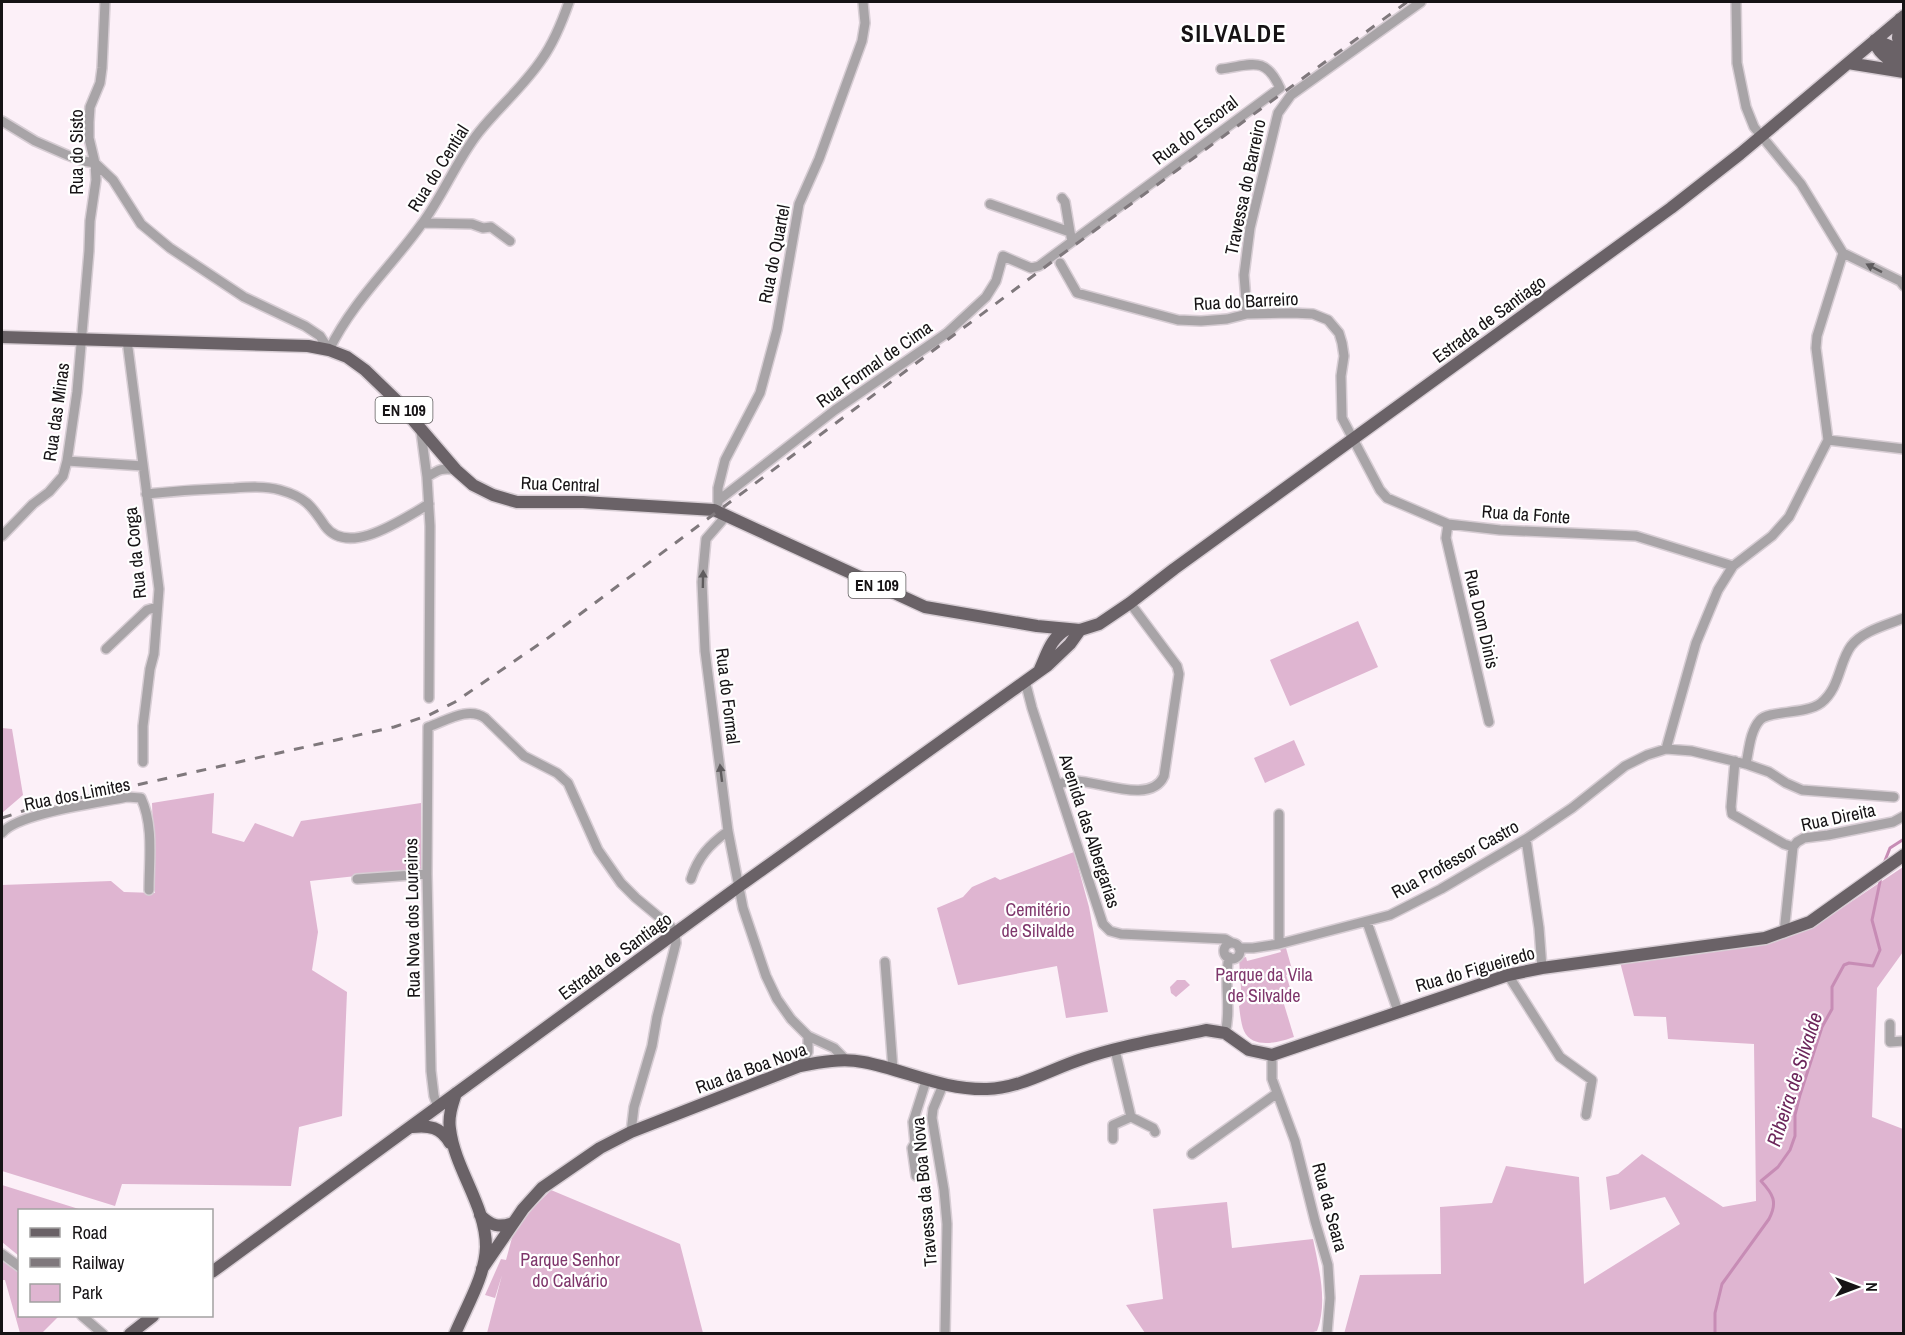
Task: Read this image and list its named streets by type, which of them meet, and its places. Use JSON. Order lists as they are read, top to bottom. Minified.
{"streets":{"main road":["Estrada de Santiago","EN 109","Rua Central","Rua do Figueiredo","Rua da Boa Nova"],"street":["Rua do Escoral","Rua do Sisto","Rua do Cential","Travessa do Barreiro","Rua do Quartel","Rua do Barreiro","Rua Formal de Cima","Rua das Minas","Rua da Fonte","Rua da Corga","Rua Dom Dinis","Rua do Formal","Rua dos Limites","Rua Direita","Avenida das Albergarias","Rua Professor Castro","Rua Nova dos Loureiros","Travessa da Boa Nova","Rua da Seara"]},"crossings":[["Rua do Escoral","Rua Formal de Cima"],["Rua do Sisto","EN 109"],["Rua do Sisto","Rua das Minas"],["Rua do Sisto","Rua Central"],["Rua do Cential","Rua Central"],["Travessa do Barreiro","Rua do Barreiro"],["Rua do Quartel","Rua Formal de Cima"],["Rua do Quartel","Rua Central"],["Rua do Barreiro","Estrada de Santiago"],["Rua do Barreiro","Rua da Fonte"],["Estrada de Santiago","Rua Central"],["Estrada de Santiago","Rua da Fonte"],["Estrada de Santiago","Rua do Formal"],["Estrada de Santiago","Avenida das Albergarias"],["Estrada de Santiago","Rua Nova dos Loureiros"],["Rua Formal de Cima","Rua Central"],["EN 109","Rua das Minas"],["EN 109","Rua Central"],["Rua das Minas","Rua Central"],["Rua Central","Rua da Corga"],["Rua Central","Rua do Formal"],["Rua da Fonte","Rua Dom Dinis"],["Avenida das Albergarias","Rua Professor Castro"],["Rua do Figueiredo","Rua da Seara"],["Rua da Boa Nova","Travessa da Boa Nova"]],"one_way":["Rua do Formal"],"districts":["SILVALDE"],"water":["Ribeira de Silvalde"],"parks":["Cemitério de Silvalde","Parque da Vila de Silvalde","Parque Senhor do Calvário"],"legend":["Road","Railway","Park"],"north":"right"}
